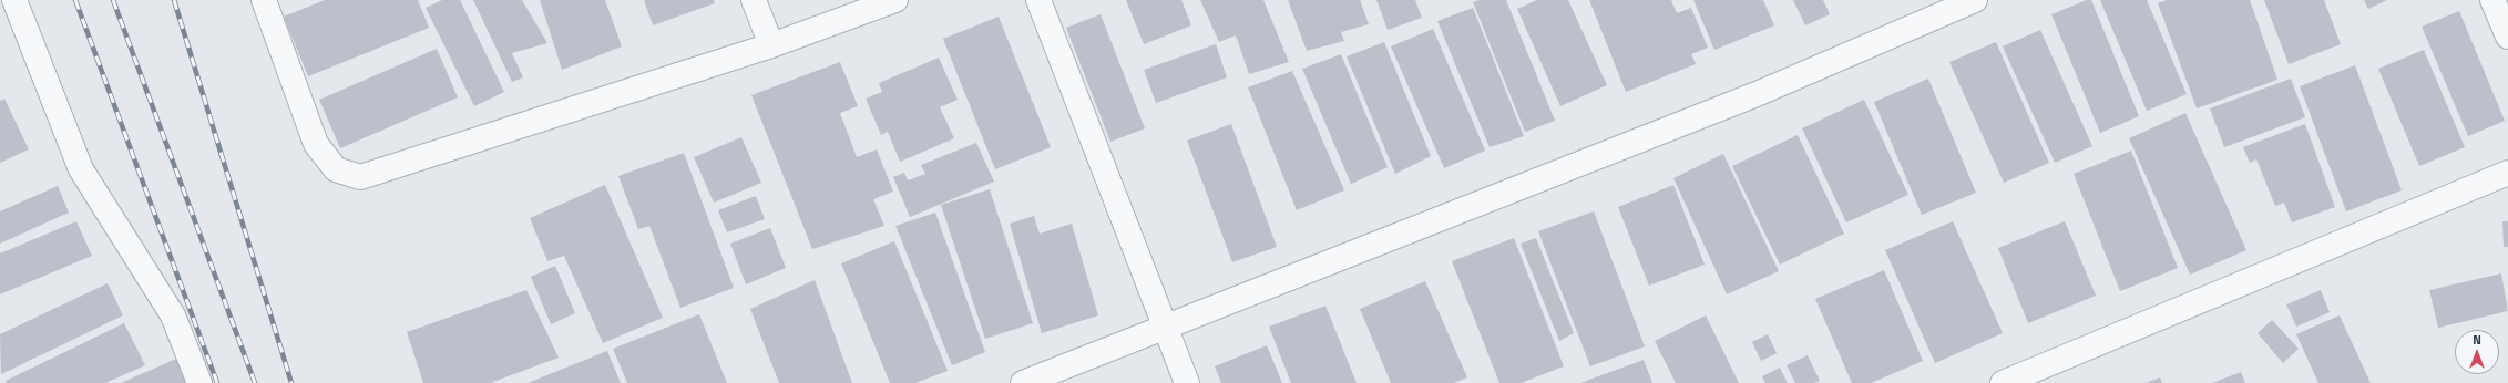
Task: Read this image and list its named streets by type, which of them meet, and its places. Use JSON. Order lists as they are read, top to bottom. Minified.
{"north":"top"}
